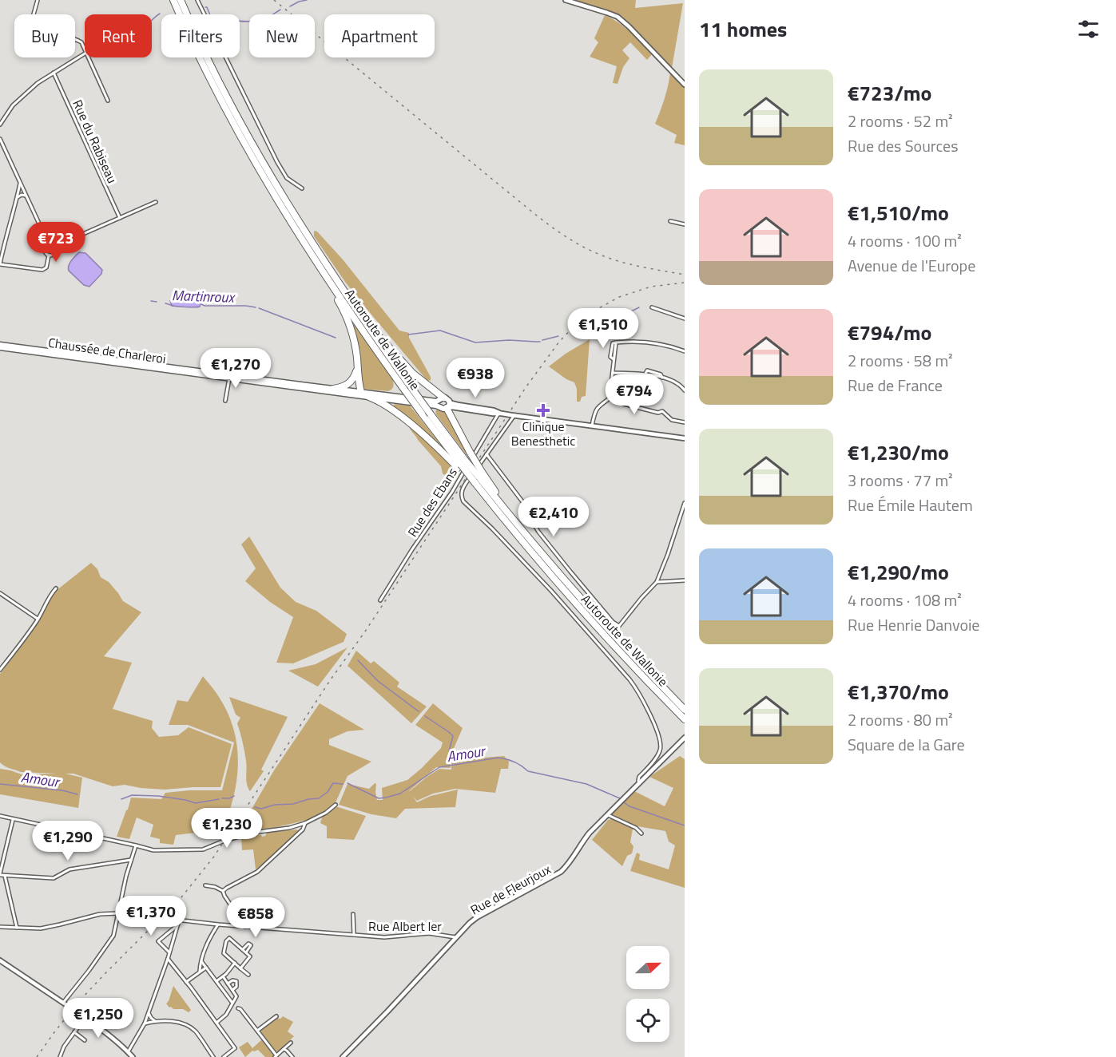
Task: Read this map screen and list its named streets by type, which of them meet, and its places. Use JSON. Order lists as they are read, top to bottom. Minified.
{"streets":{"highway":["Autoroute de Wallonie"],"main road":["Chaussée de Charleroi","Rue de Fleurjoux"],"street":["Rue du Rabiseau","Rue des Ebans","Rue Albert Ier"]},"crossings":[["Rue de Fleurjoux","Rue Albert Ier"]],"water":["Martinroux","Amour"],"places":{"health":["Clinique Benesthetic"]},"north":"right","page":{"heading":"11 homes","chip":["Buy","Rent","Filters","New","Apartment"],"list":[{"name":"€723/mo","note":"2 rooms · 52 m² · Rue des Sources"},{"name":"€1,510/mo","note":"4 rooms · 100 m² · Avenue de l'Europe"},{"name":"€794/mo","note":"2 rooms · 58 m² · Rue de France"},{"name":"€1,230/mo","note":"3 rooms · 77 m² · Rue Émile Hautem"},{"name":"€1,290/mo","note":"4 rooms · 108 m² · Rue Henrie Danvoie"},{"name":"€1,370/mo","note":"2 rooms · 80 m² · Square de la Gare"}],"price":["€723","€1,510","€1,270","€938","€794","€2,410","€1,230","€1,290","€1,370","€858","€1,250"]}}
